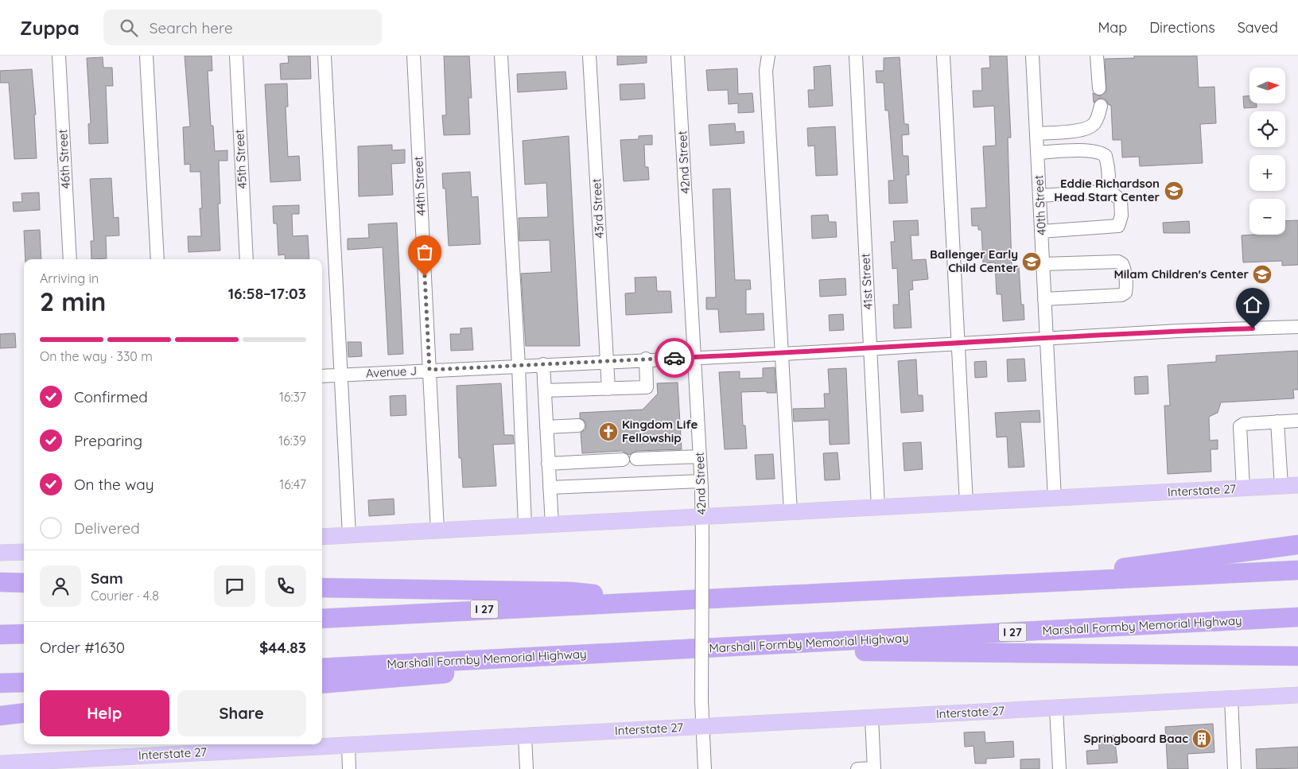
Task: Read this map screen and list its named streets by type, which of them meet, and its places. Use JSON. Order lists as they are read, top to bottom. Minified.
{"streets":{"highway":["I 27","Marshall Formby Memorial Highway"],"main road":["Interstate 27"],"street":["46th Street","45th Street","42nd Street","44th Street","40th Street","43rd Street","41st Street","Avenue J"]},"crossings":[["42nd Street","Avenue J"],["42nd Street","Interstate 27"],["44th Street","Avenue J"],["44th Street","Interstate 27"],["40th Street","Avenue J"],["40th Street","Interstate 27"],["43rd Street","Avenue J"],["41st Street","Avenue J"],["41st Street","Interstate 27"]],"places":{"school or university":["Eddie Richardson Head Start Center","Ballenger Early Child Center","Milam Children's Center"],"church":["Kingdom Life Fellowship"],"building":["Springboard Baac"]},"north":"right","page":{"header":"Zuppa","search":"Search here","nav":["Map","Directions","Saved"],"map_buttons":["+","−"],"heading":["2 min","Arriving in","16:58–17:03"],"panel":["Sam","Courier · 4.8","Order #1630","$44.83"],"bar":"On the way · 330 m","list":[["Confirmed","16:37"],["Preparing","16:39"],["On the way","16:47"],"Delivered"],"buttons":["Help","Share"]}}
